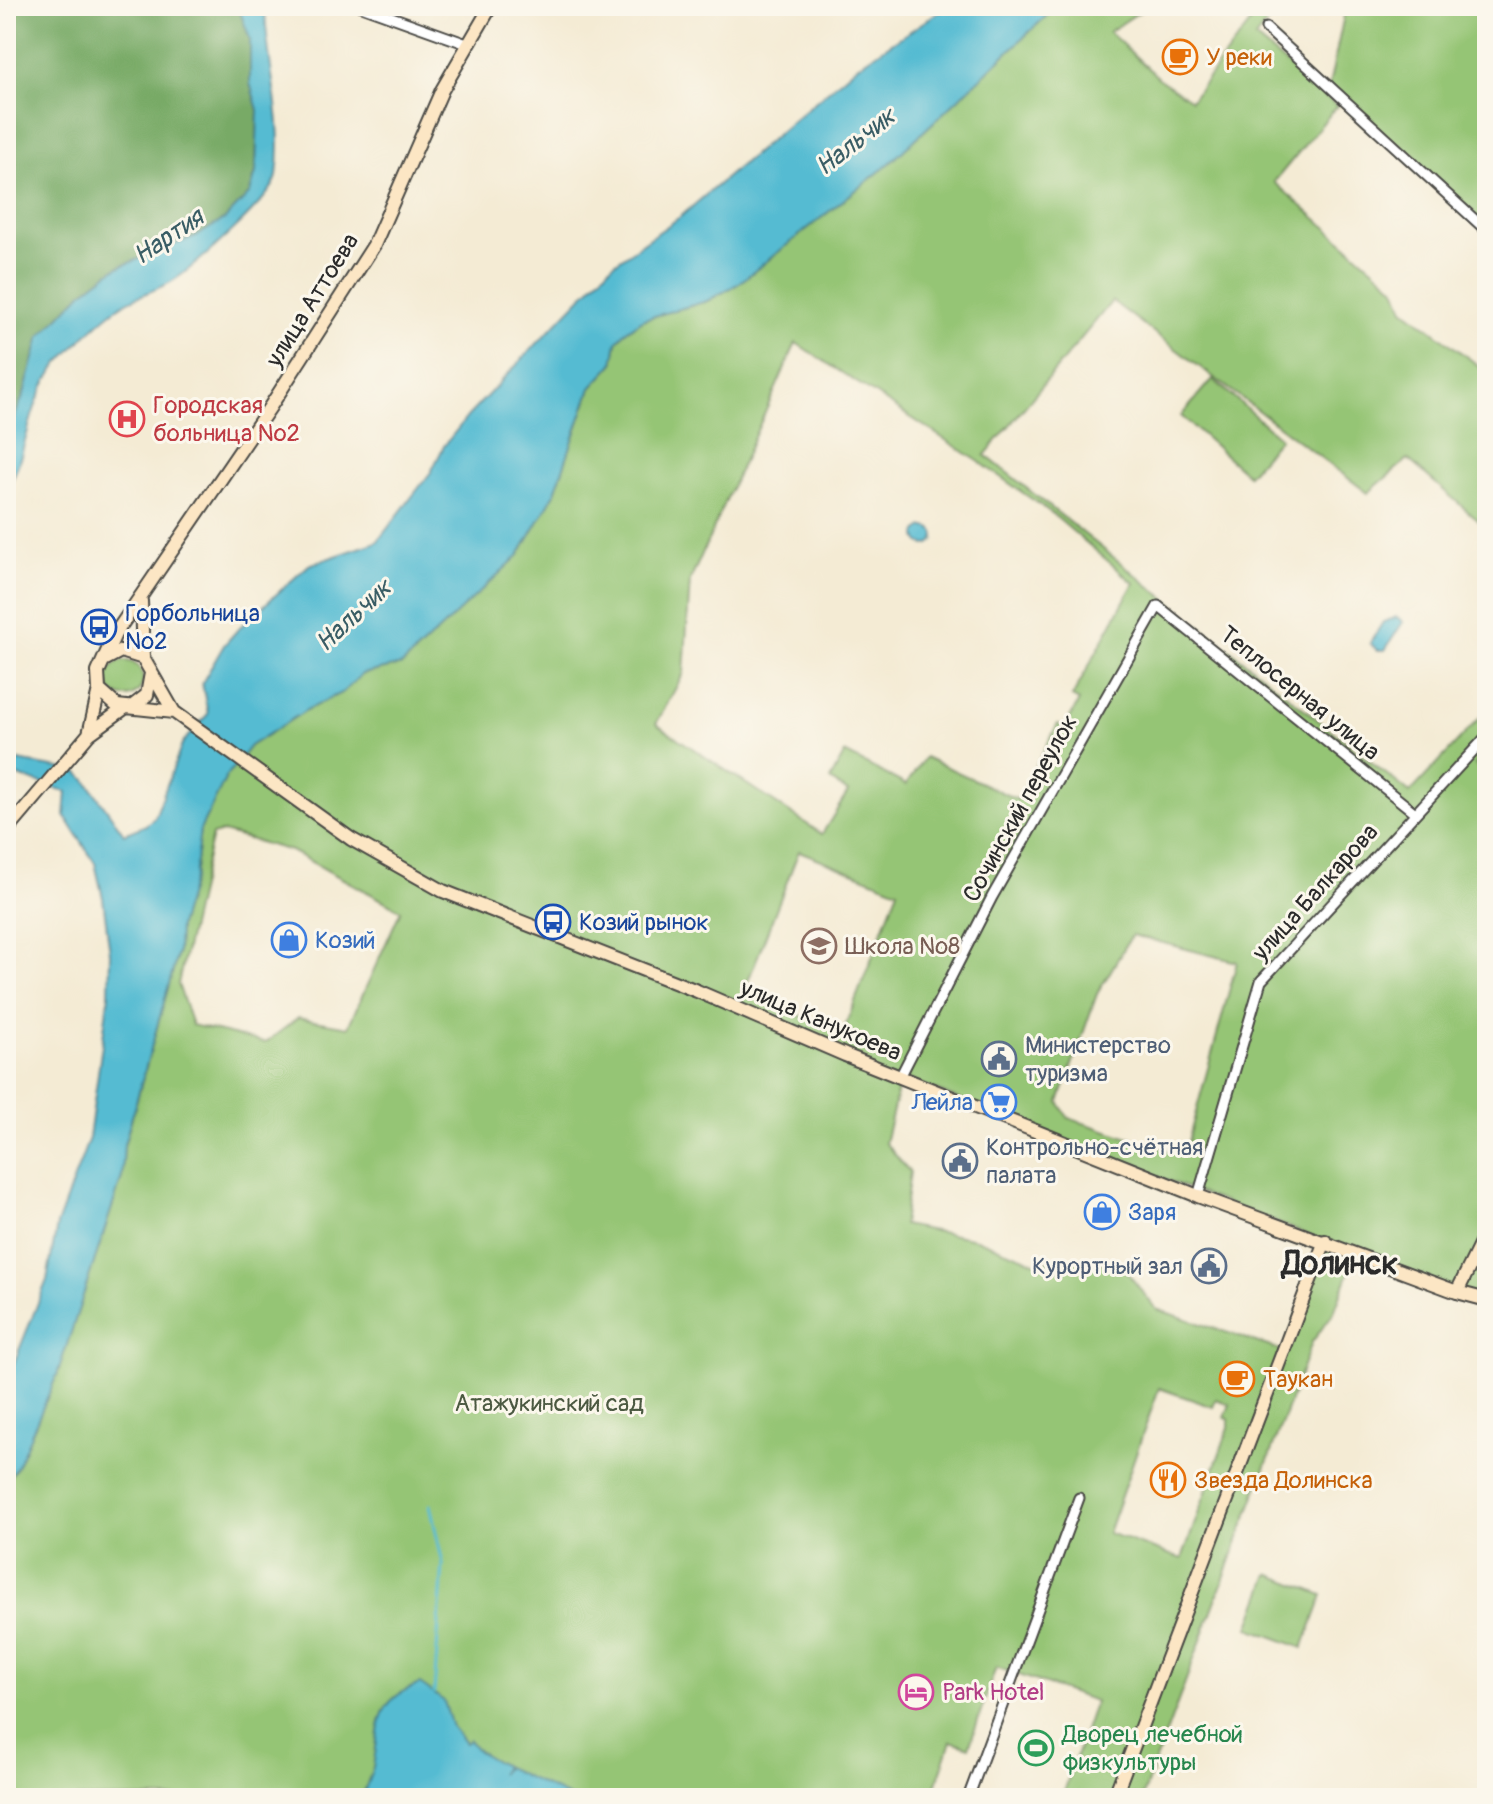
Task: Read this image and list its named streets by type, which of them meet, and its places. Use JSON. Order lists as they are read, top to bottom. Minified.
{"streets":{"street":["улица Аттоева","Теплосерная улица","Сочинский переулок","улица Балкарова","улица Канукоева"]},"crossings":[["Теплосерная улица","Сочинский переулок"],["Теплосерная улица","улица Балкарова"],["Сочинский переулок","улица Канукоева"],["улица Балкарова","улица Канукоева"]],"districts":["Долинск"],"water":["Нальчик","Нартия"],"parks":["Атажукинский сад"],"places":{"cafe":["У реки","Таукан"],"hospital":["Городская больница №2"],"bus stop":["Горбольница №2","Козий рынок"],"shop":["Козий","Заря"],"school or university":["Школа №8"],"public building":["Министерство туризма","Контрольно-счётная палата","Курортный зал"],"supermarket":["Лейла"],"restaurant":["Звезда Долинска"],"hotel":["Park Hotel"],"sports":["Дворец лечебной физкультуры"]}}
